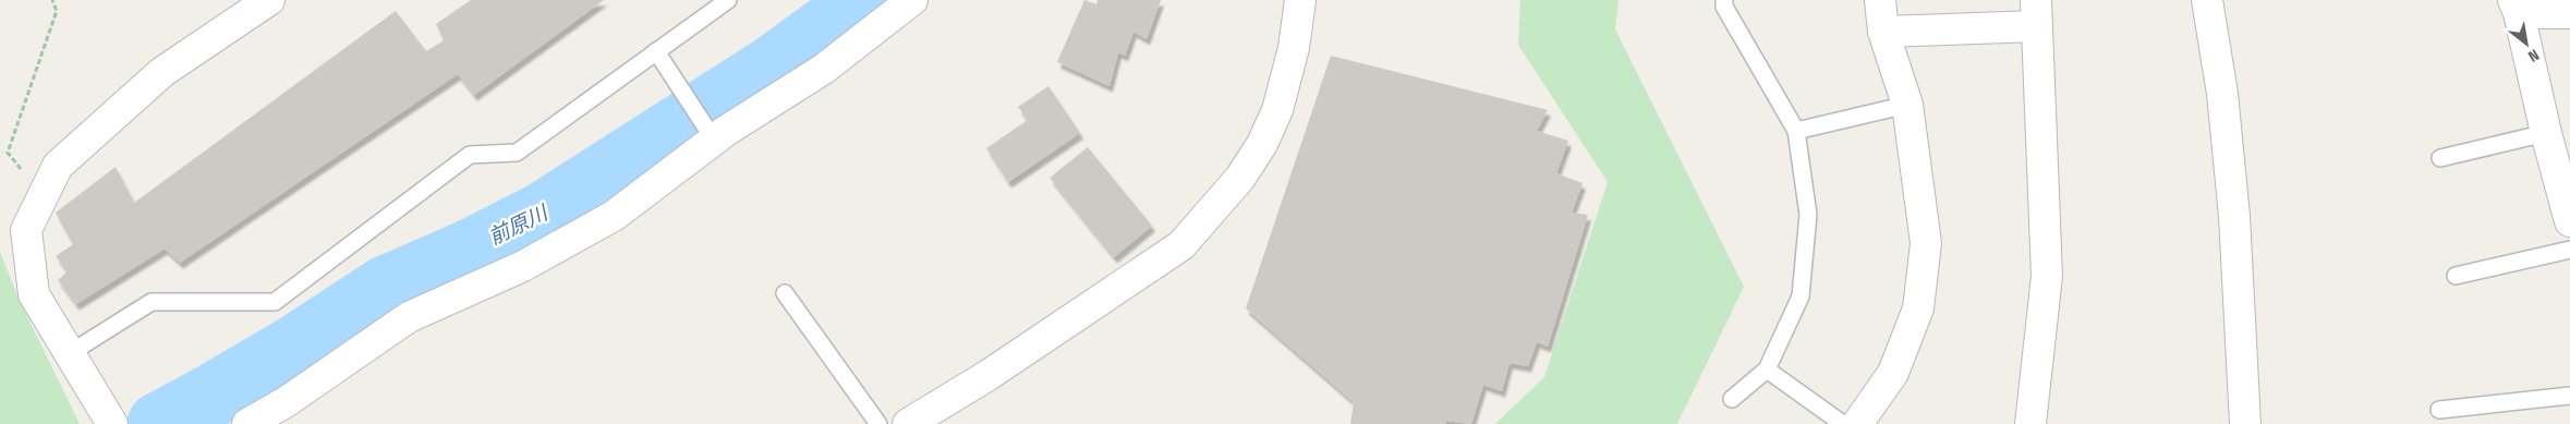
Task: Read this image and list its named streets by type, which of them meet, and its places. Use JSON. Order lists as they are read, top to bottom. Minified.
{"water":["前原川"],"north":"bottom right"}
